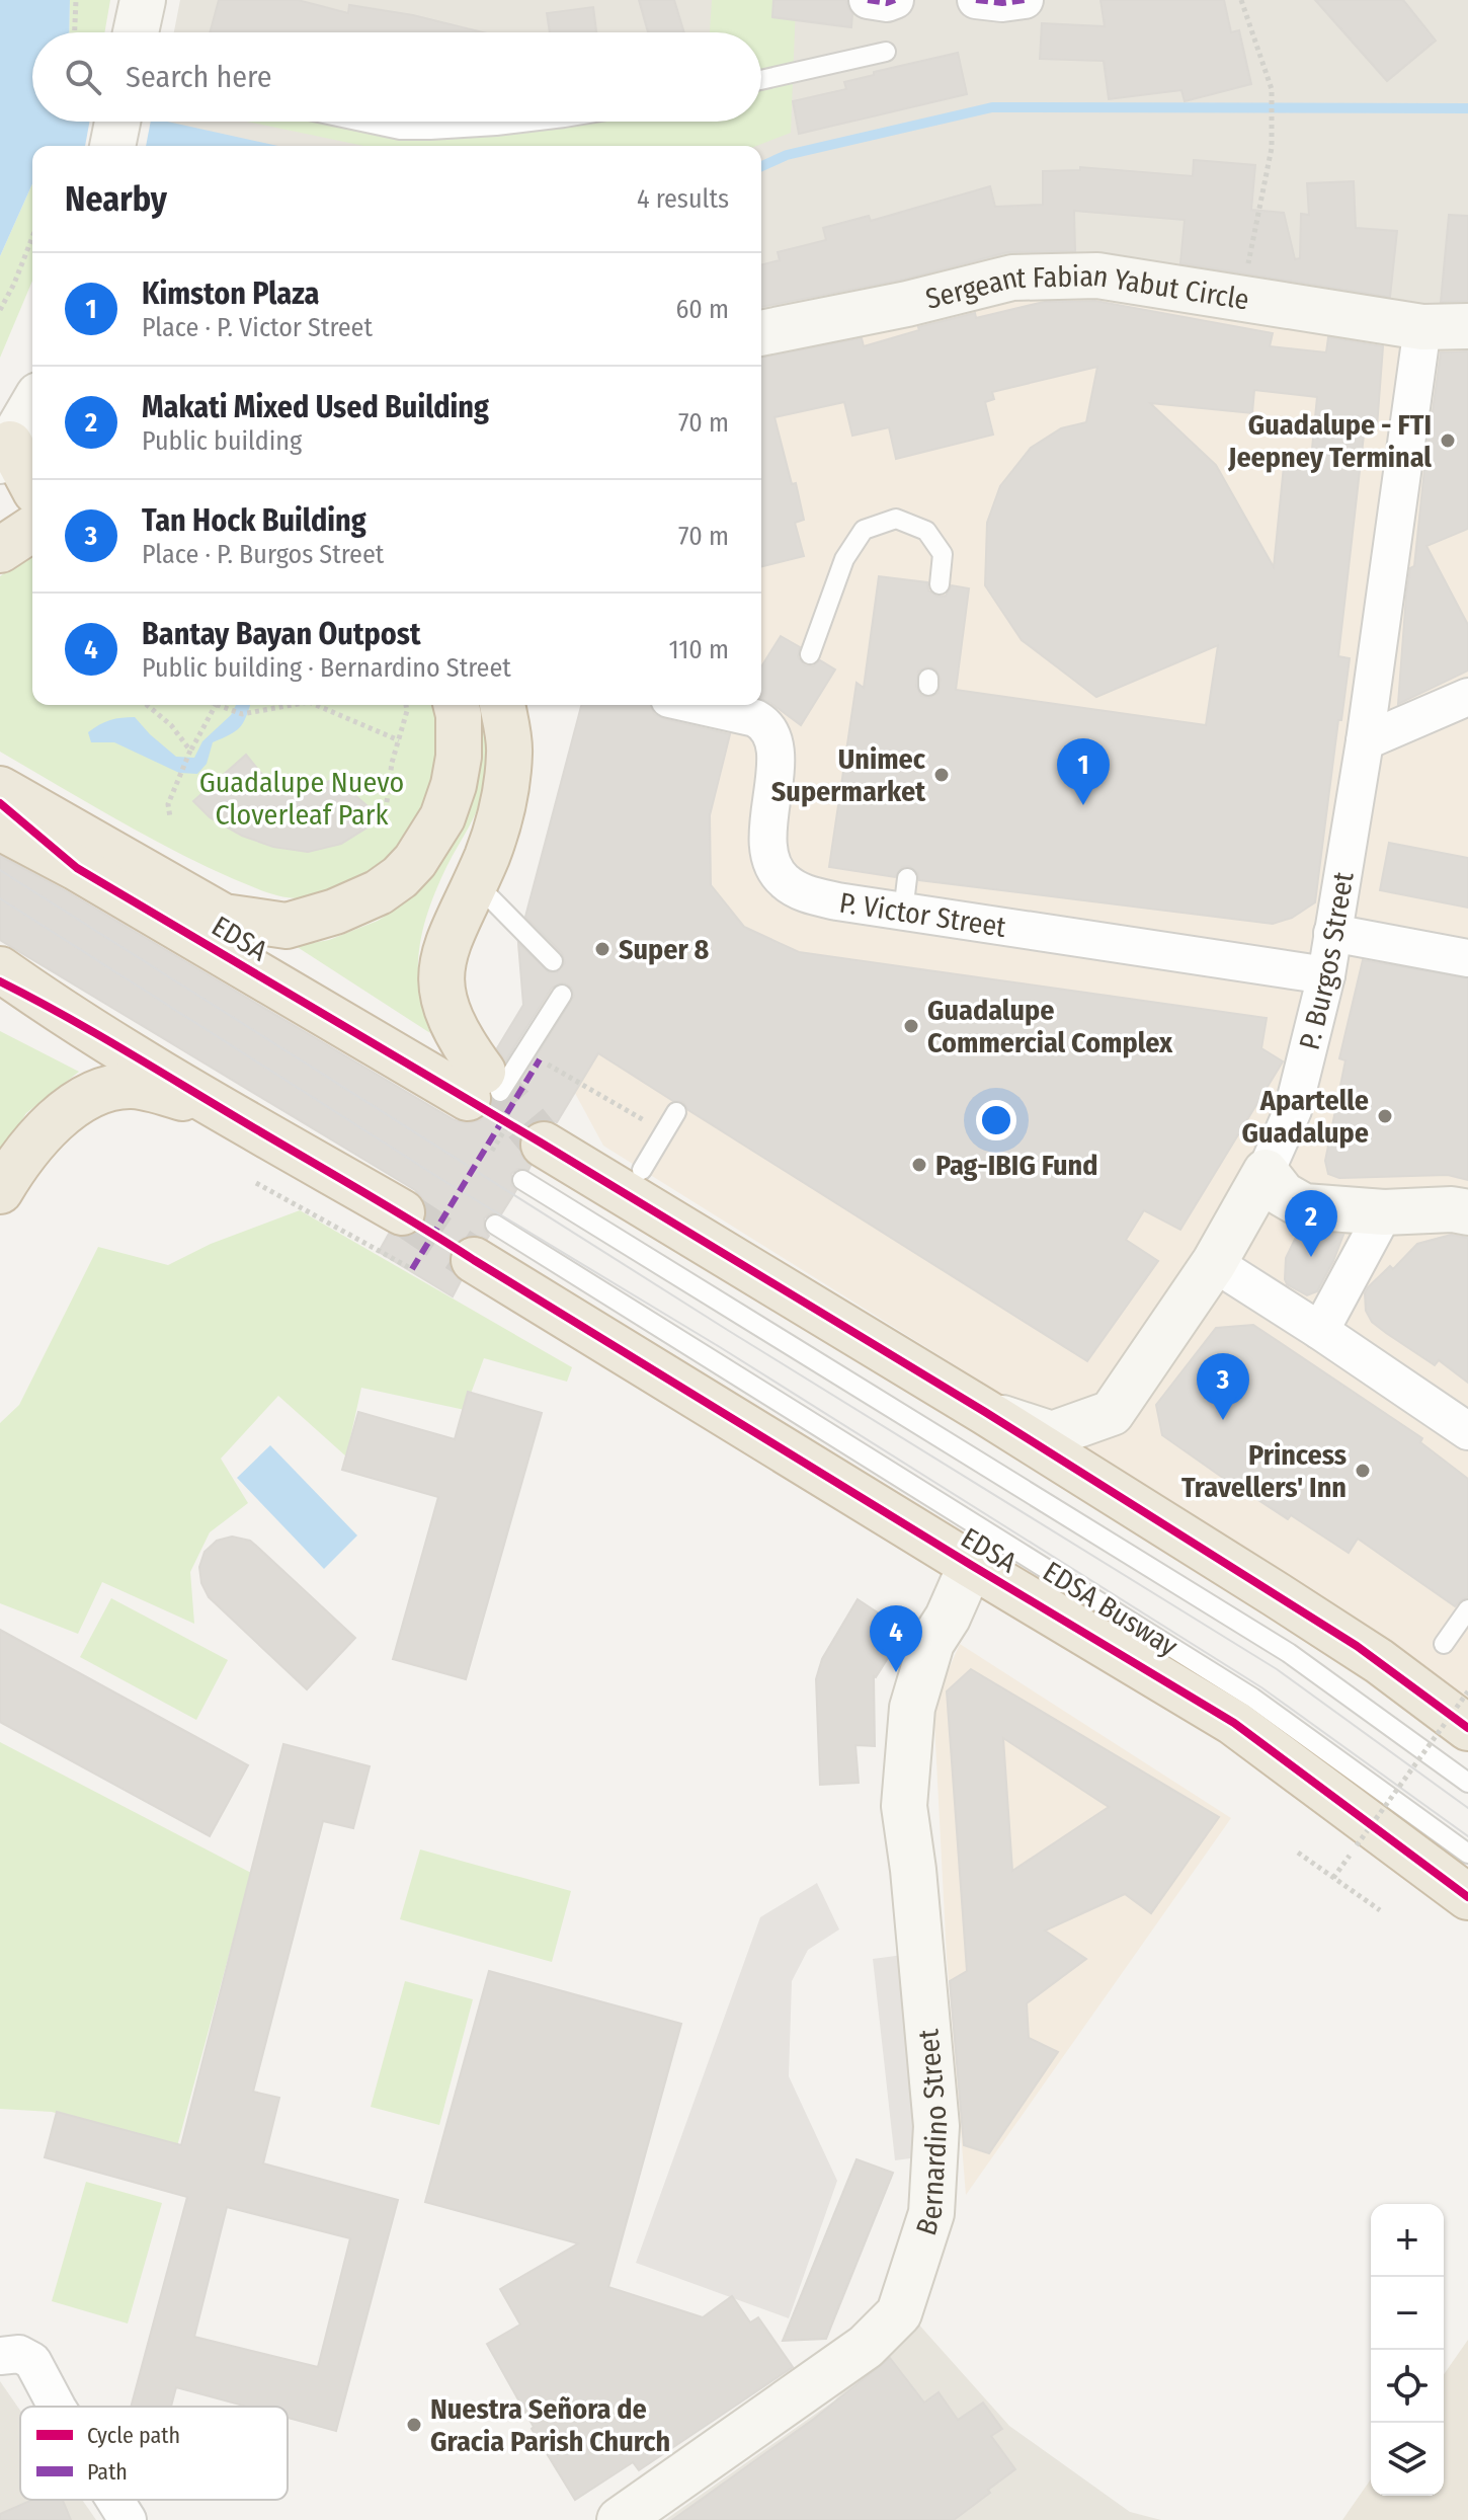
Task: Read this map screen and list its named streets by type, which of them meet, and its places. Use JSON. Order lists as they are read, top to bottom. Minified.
{"streets":{"highway":["EDSA"],"street":["Sergeant Fabian Yabut Circle","P. Victor Street","P. Burgos Street","Bernardino Street"],"lane":["EDSA Busway"]},"crossings":[["Sergeant Fabian Yabut Circle","P. Burgos Street"],["P. Victor Street","P. Burgos Street"],["EDSA","EDSA Busway"],["EDSA","Bernardino Street"]],"parks":["Guadalupe Nuevo Cloverleaf Park"],"places":["Guadalupe - FTI Jeepney Terminal","Unimec Supermarket","Super 8","Guadalupe Commercial Complex","Apartelle Guadalupe","Pag-IBIG Fund","Princess Travellers' Inn","Nuestra Señora de Gracia Parish Church"],"legend":["Cycle path","Path"],"page":{"search":"Search here","heading":["Nearby","4 results"],"list":[{"mark":"1","name":"Kimston Plaza","note":"Place · P. Victor Street","value":"60 m"},{"mark":"2","name":"Makati Mixed Used Building","note":"Public building","value":"70 m"},{"mark":"3","name":"Tan Hock Building","note":"Place · P. Burgos Street","value":"70 m"},{"mark":"4","name":"Bantay Bayan Outpost","note":"Public building · Bernardino Street","value":"110 m"}],"pins":["1","2","3","4"],"map_buttons":["+","−"]}}
